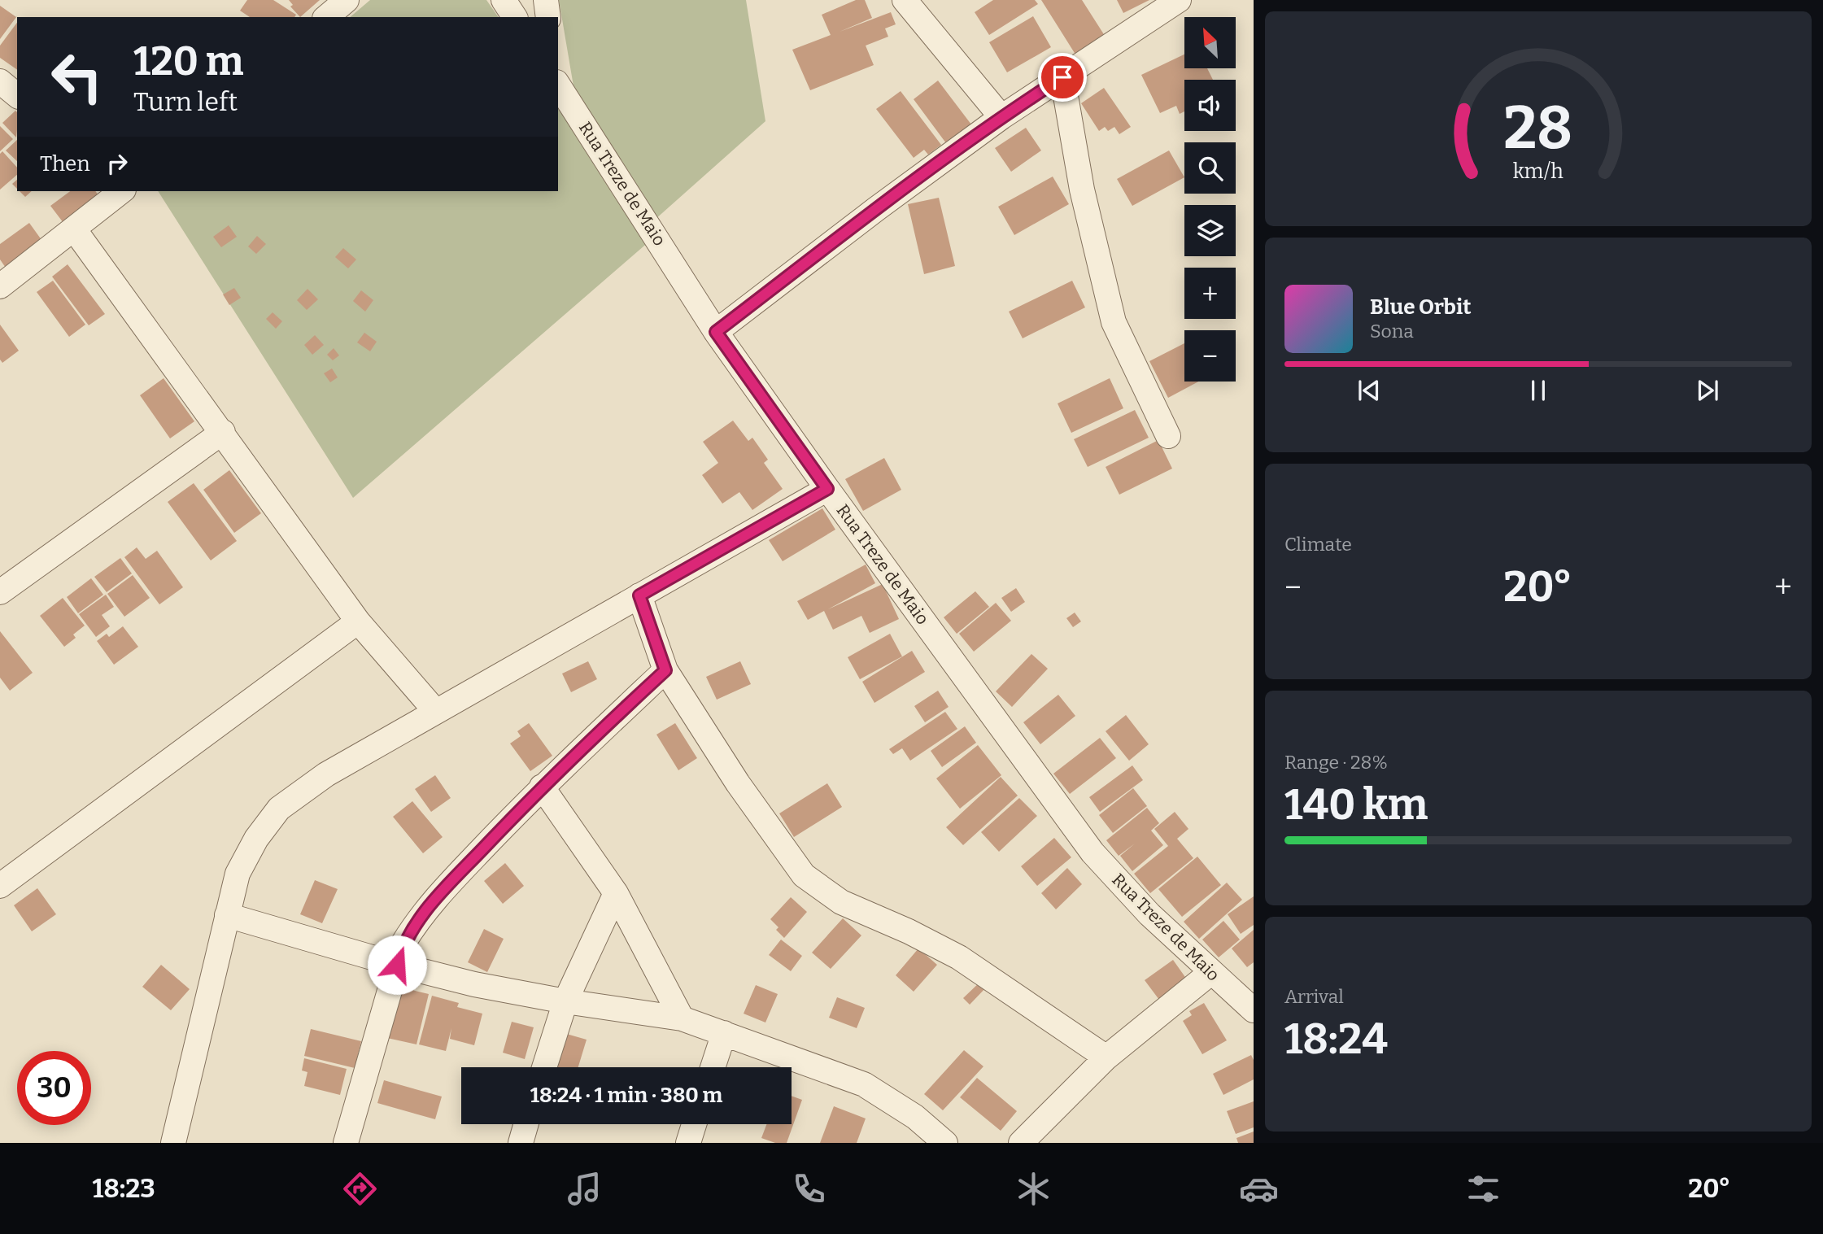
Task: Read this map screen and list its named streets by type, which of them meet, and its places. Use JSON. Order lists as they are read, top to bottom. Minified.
{"streets":{"street":["Rua Treze de Maio"]},"north":"top left","page":{"map_buttons":["+","−"],"turn":["120 m","Turn left"],"then":"Then","song":["Blue Orbit","Sona"],"tile":["Climate",["Range · 28%","140 km"],["Arrival","18:24"]],"heat":["−","20°","+"],"limit":"30","trip":"18:24 · 1 min · 380 m","tabs":["18:23","20°"],"gauge":["28","km/h"]}}
